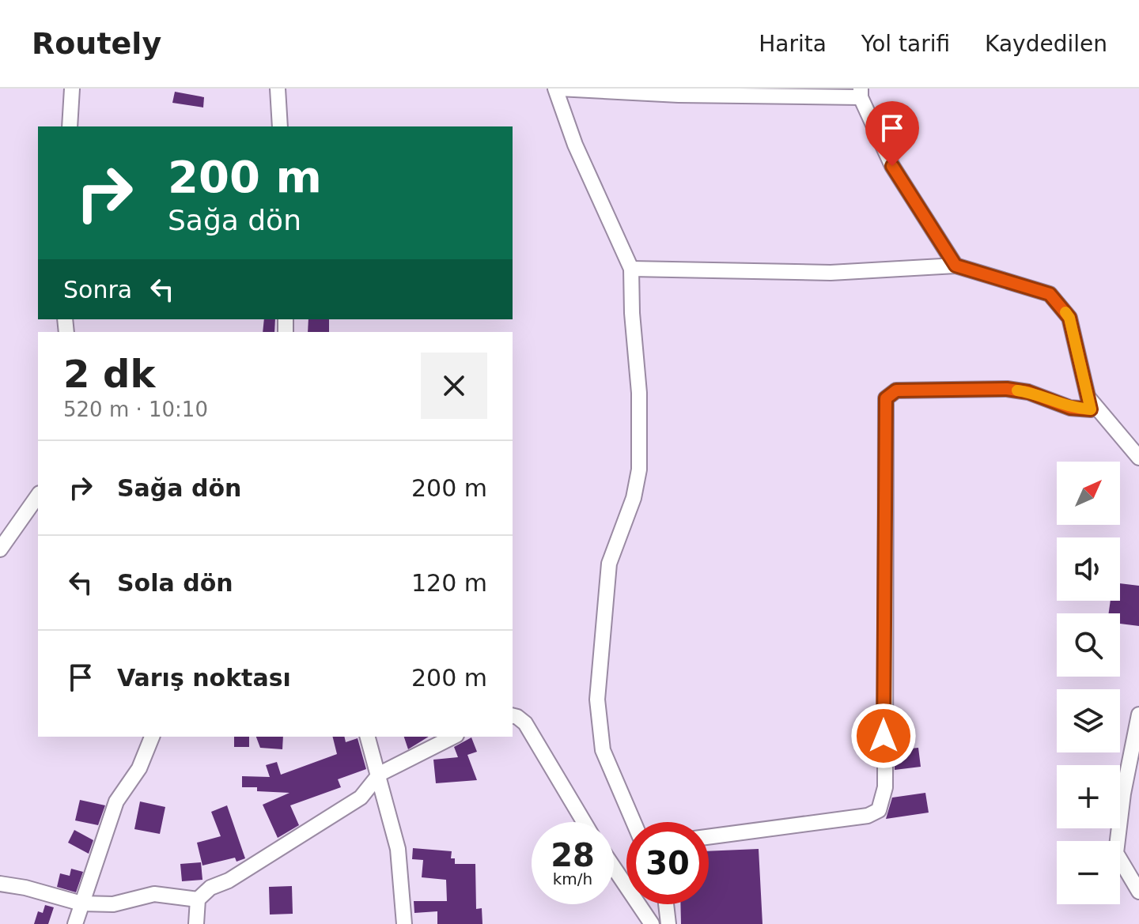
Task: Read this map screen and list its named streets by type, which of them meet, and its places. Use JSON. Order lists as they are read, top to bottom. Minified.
{"north":"top right","page":{"header":"Routely","nav":["Harita","Yol tarifi","Kaydedilen"],"turn":["200 m","Sağa dön"],"then":"Sonra","heading":["2 dk","520 m · 10:10"],"list":[{"name":"Sağa dön","value":"200 m"},{"name":"Sola dön","value":"120 m"},{"name":"Varış noktası","value":"200 m"}],"map_buttons":["+","−"],"speed":"28 km/h","limit":"30"}}
